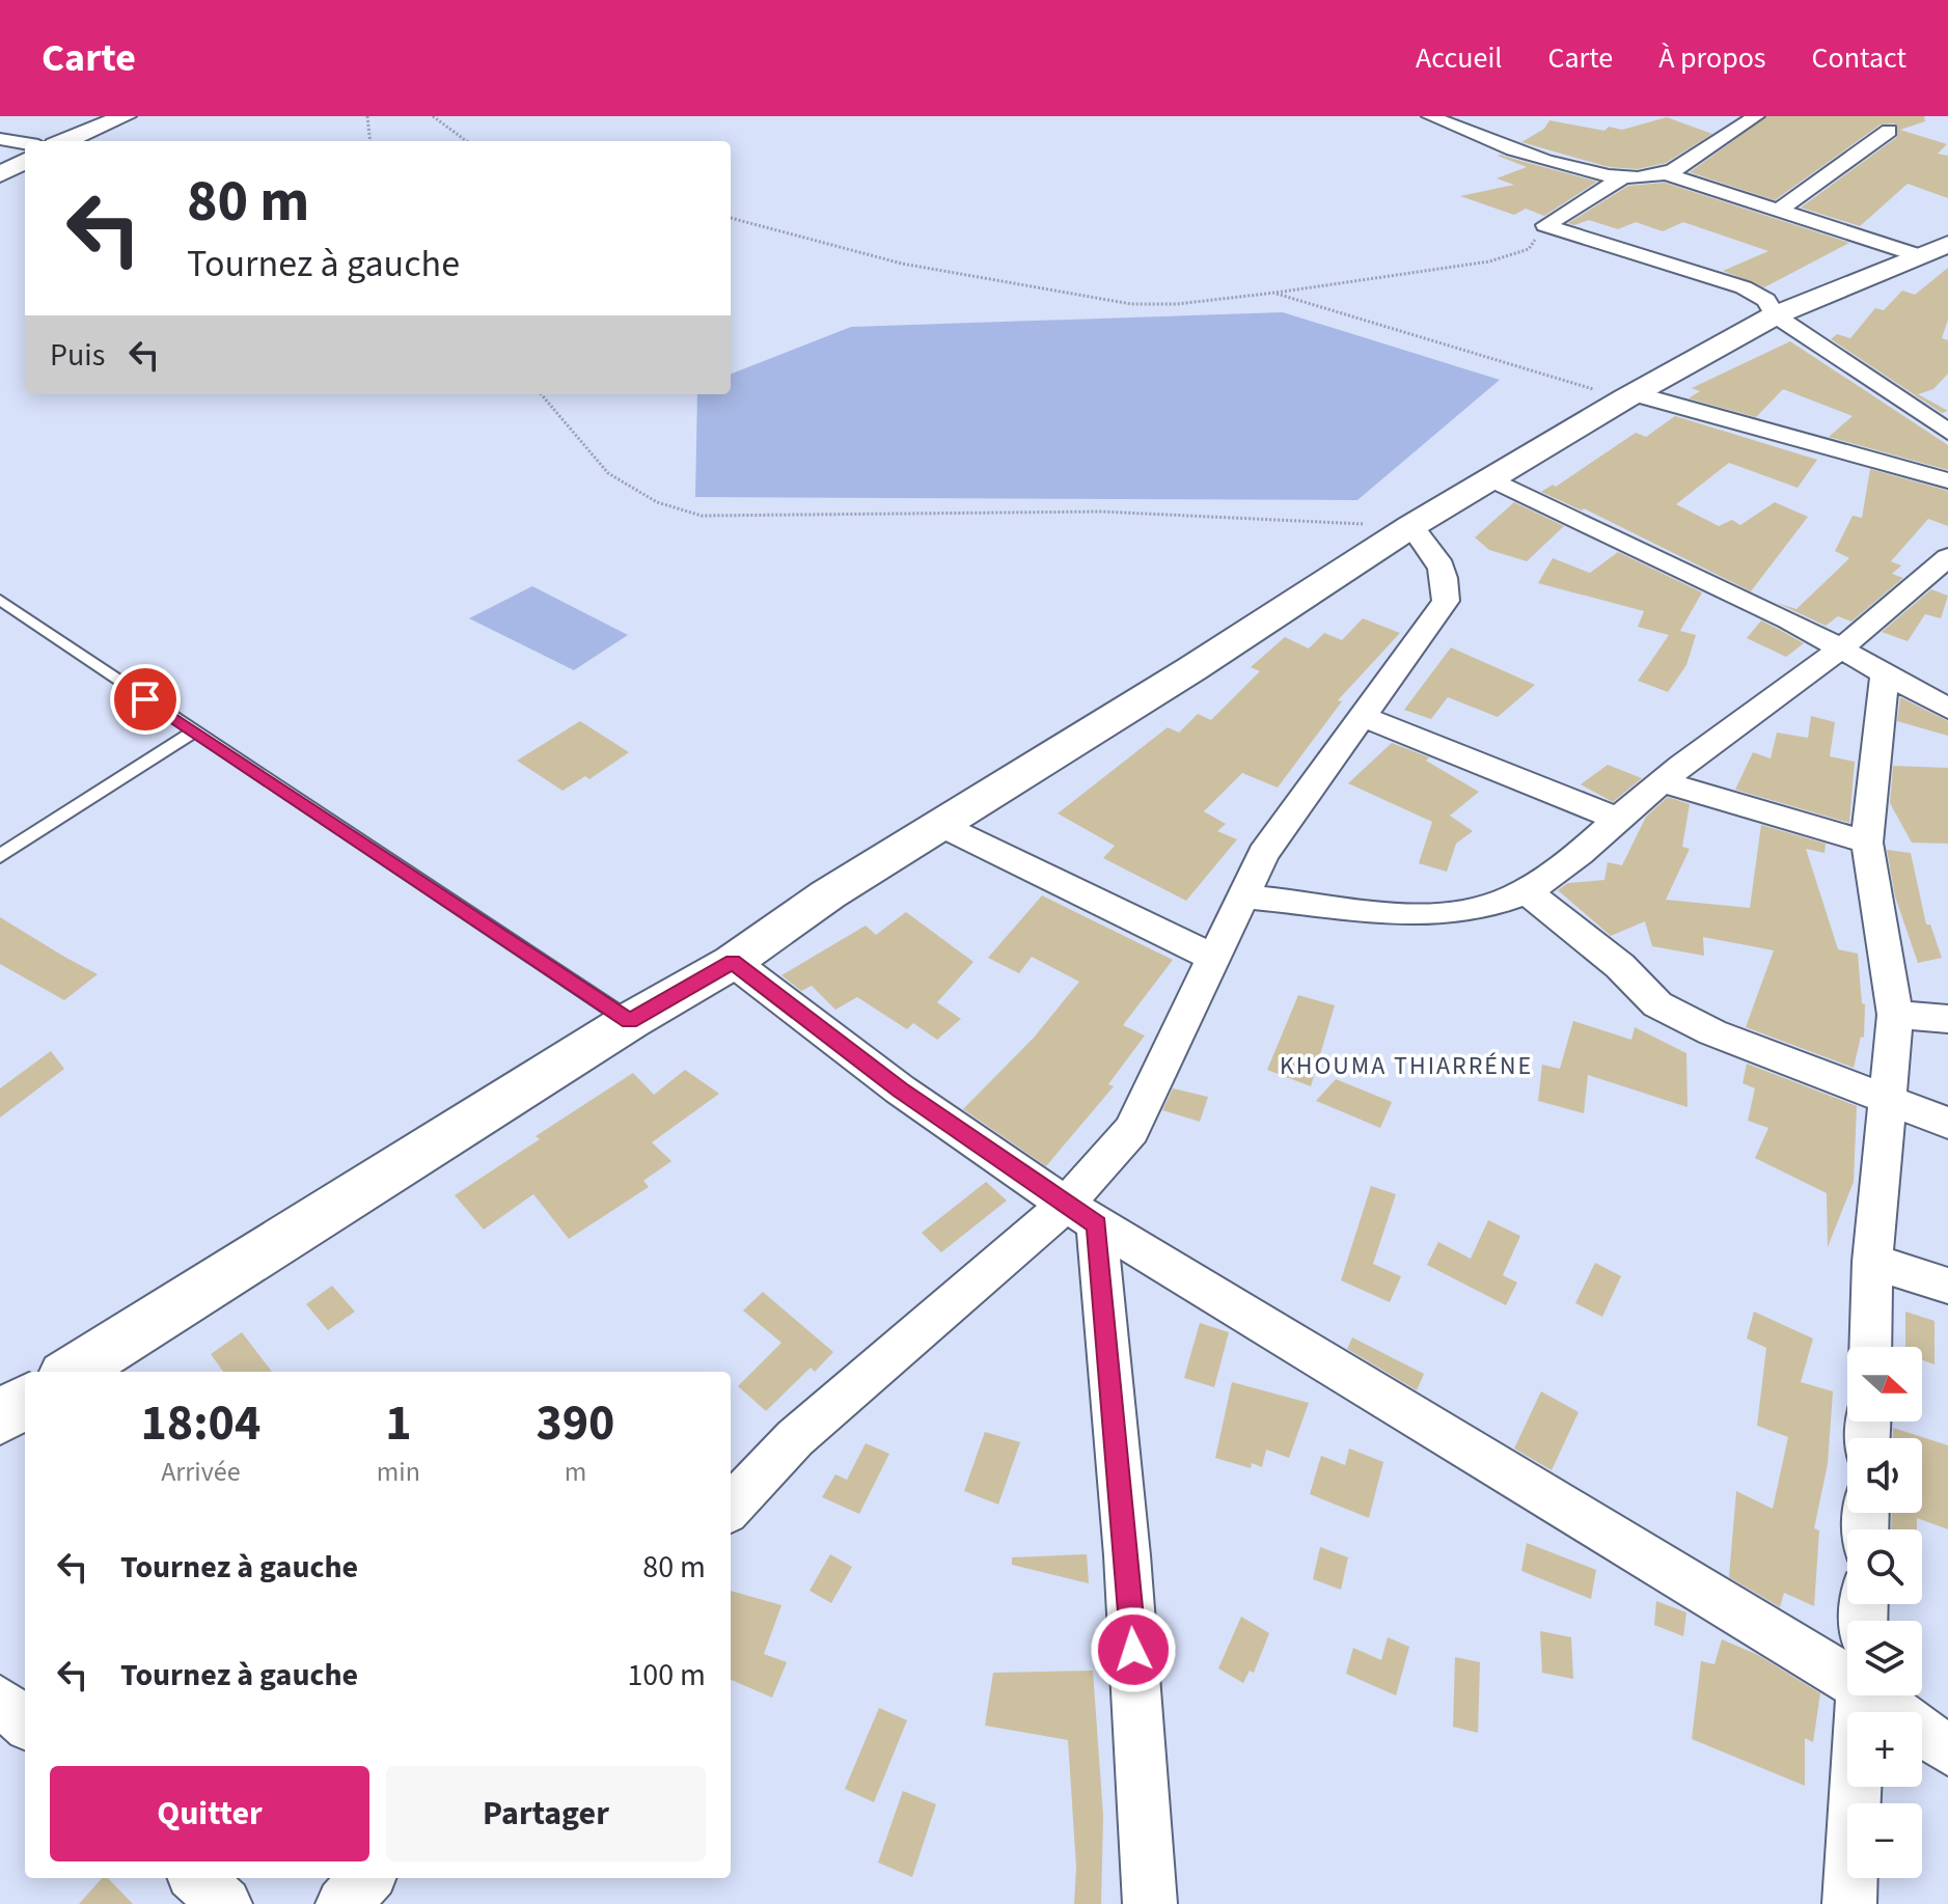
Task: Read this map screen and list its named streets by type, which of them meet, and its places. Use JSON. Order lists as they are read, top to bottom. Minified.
{"districts":["KHOUMA THIARRÉNE"],"north":"right","page":{"header":"Carte","nav":["Accueil","Carte","À propos","Contact"],"turn":["80 m","Tournez à gauche"],"then":"Puis","map_buttons":["+","−"],"eta":["18:04","Arrivée","1","min","390","m"],"list":[{"name":"Tournez à gauche","value":"80 m"},{"name":"Tournez à gauche","value":"100 m"}],"buttons":["Quitter","Partager"]}}
